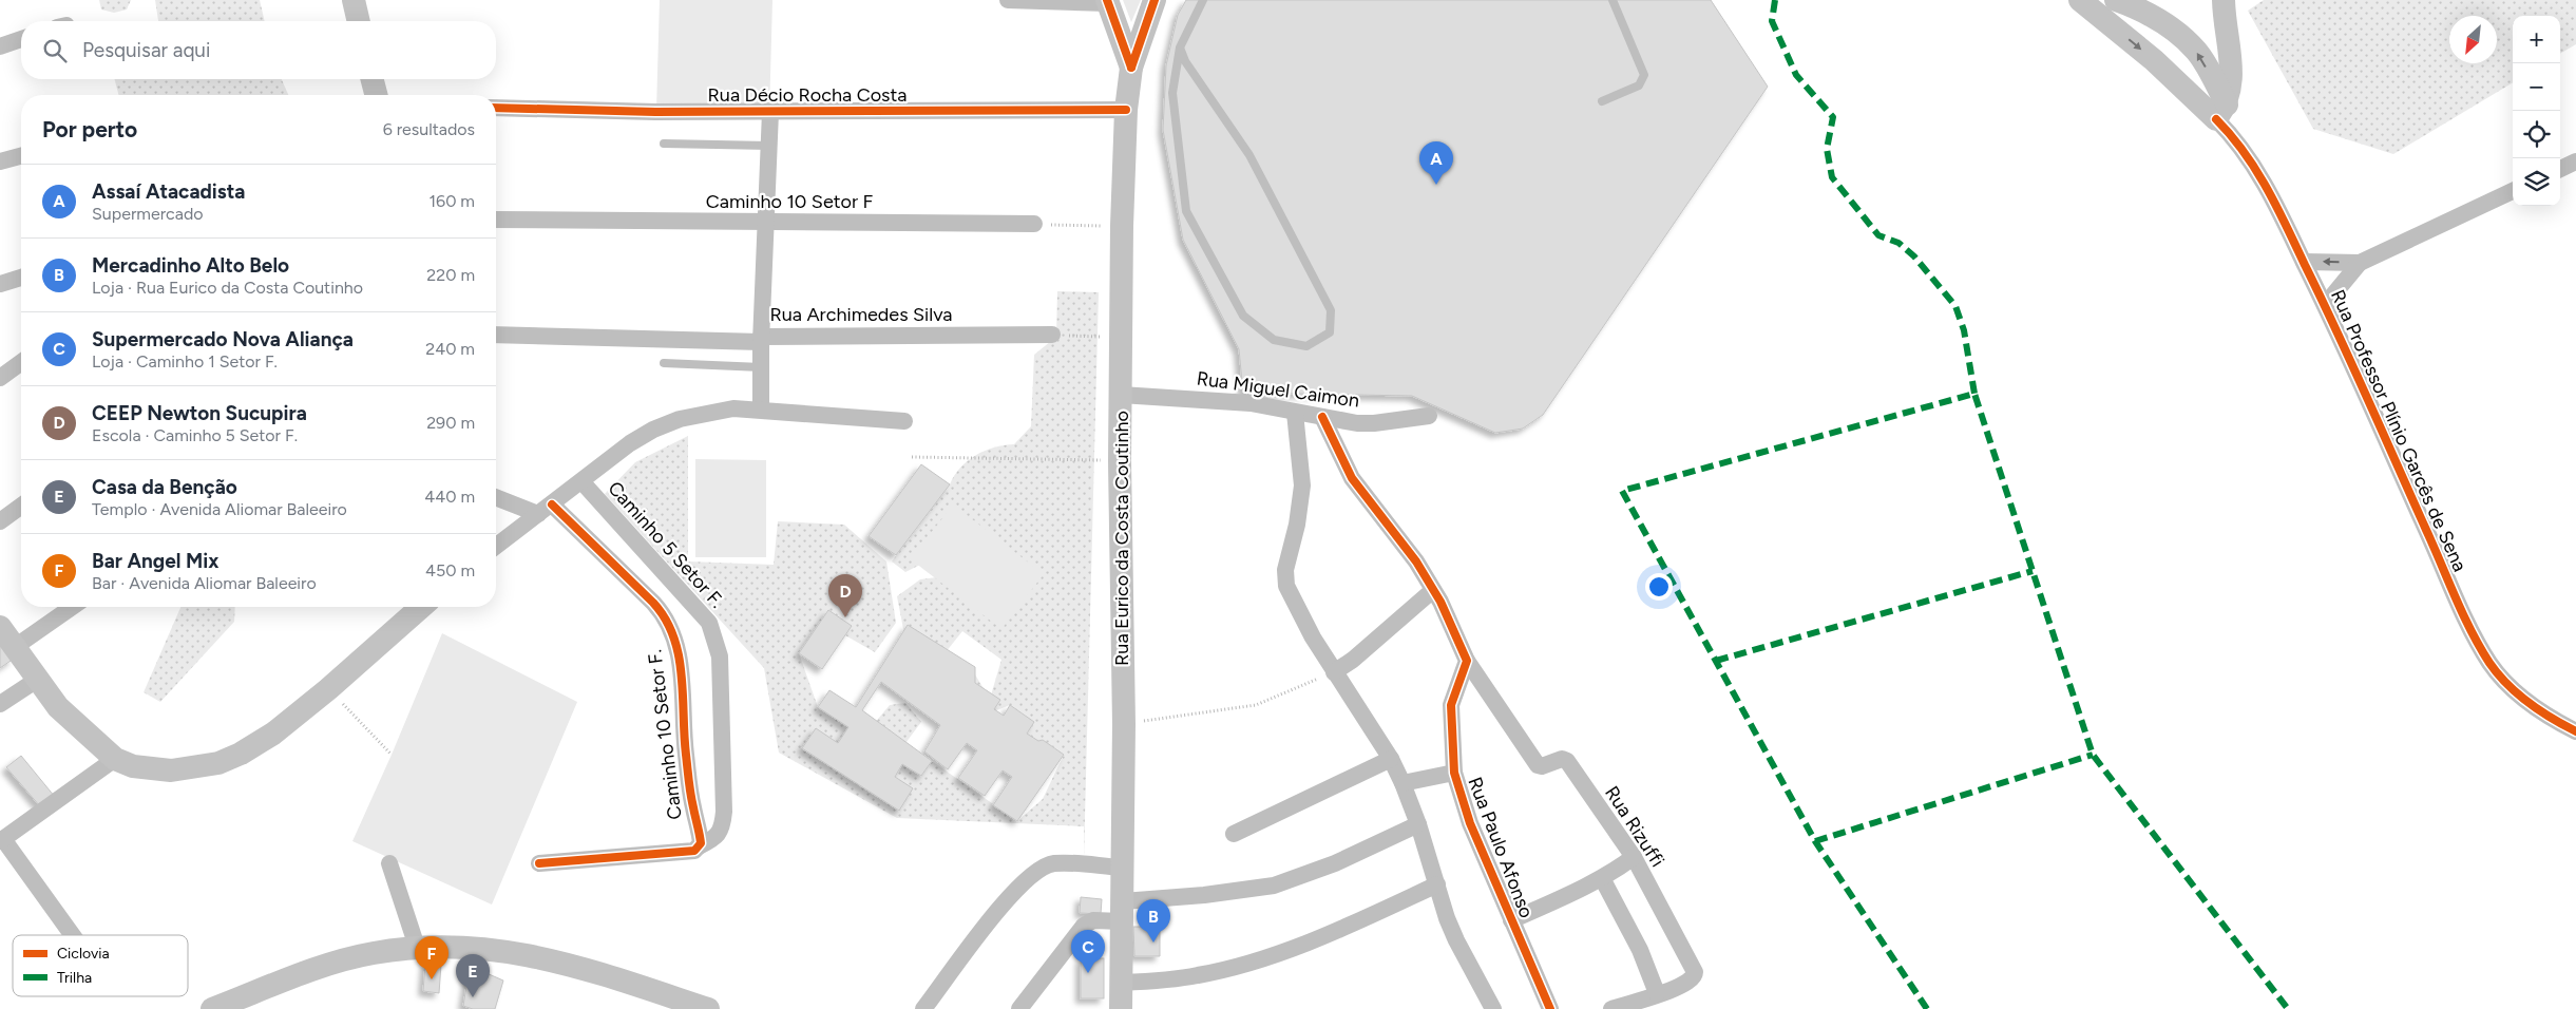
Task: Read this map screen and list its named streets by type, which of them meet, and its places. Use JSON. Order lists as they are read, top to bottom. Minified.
{"streets":{"main road":["Rua Professor Plínio Garcês de Sena","Rua Eurico da Costa Coutinho"],"street":["Rua Décio Rocha Costa","Caminho 10 Setor F","Rua Archimedes Silva","Rua Miguel Caimon","Caminho 5 Setor F.","Caminho 10 Setor F.","Rua Rizuffi","Rua Paulo Afonso"]},"crossings":[["Rua Décio Rocha Costa","Rua Archimedes Silva"],["Rua Décio Rocha Costa","Rua Eurico da Costa Coutinho"],["Caminho 10 Setor F","Rua Archimedes Silva"],["Rua Miguel Caimon","Rua Eurico da Costa Coutinho"],["Caminho 5 Setor F.","Caminho 10 Setor F."],["Rua Rizuffi","Rua Paulo Afonso"]],"legend":["Ciclovia","Trilha"],"north":"bottom left","page":{"map_buttons":["+","−"],"search":"Pesquisar aqui","heading":["Por perto","6 resultados"],"pins":["A","D","B","C","F","E"],"list":[{"mark":"A","name":"Assaí Atacadista","note":"Supermercado","value":"160 m"},{"mark":"B","name":"Mercadinho Alto Belo","note":"Loja · Rua Eurico da Costa Coutinho","value":"220 m"},{"mark":"C","name":"Supermercado Nova Aliança","note":"Loja · Caminho 1 Setor F.","value":"240 m"},{"mark":"D","name":"CEEP Newton Sucupira","note":"Escola · Caminho 5 Setor F.","value":"290 m"},{"mark":"E","name":"Casa da Benção","note":"Templo · Avenida Aliomar Baleeiro","value":"440 m"},{"mark":"F","name":"Bar Angel Mix","note":"Bar · Avenida Aliomar Baleeiro","value":"450 m"}]}}
